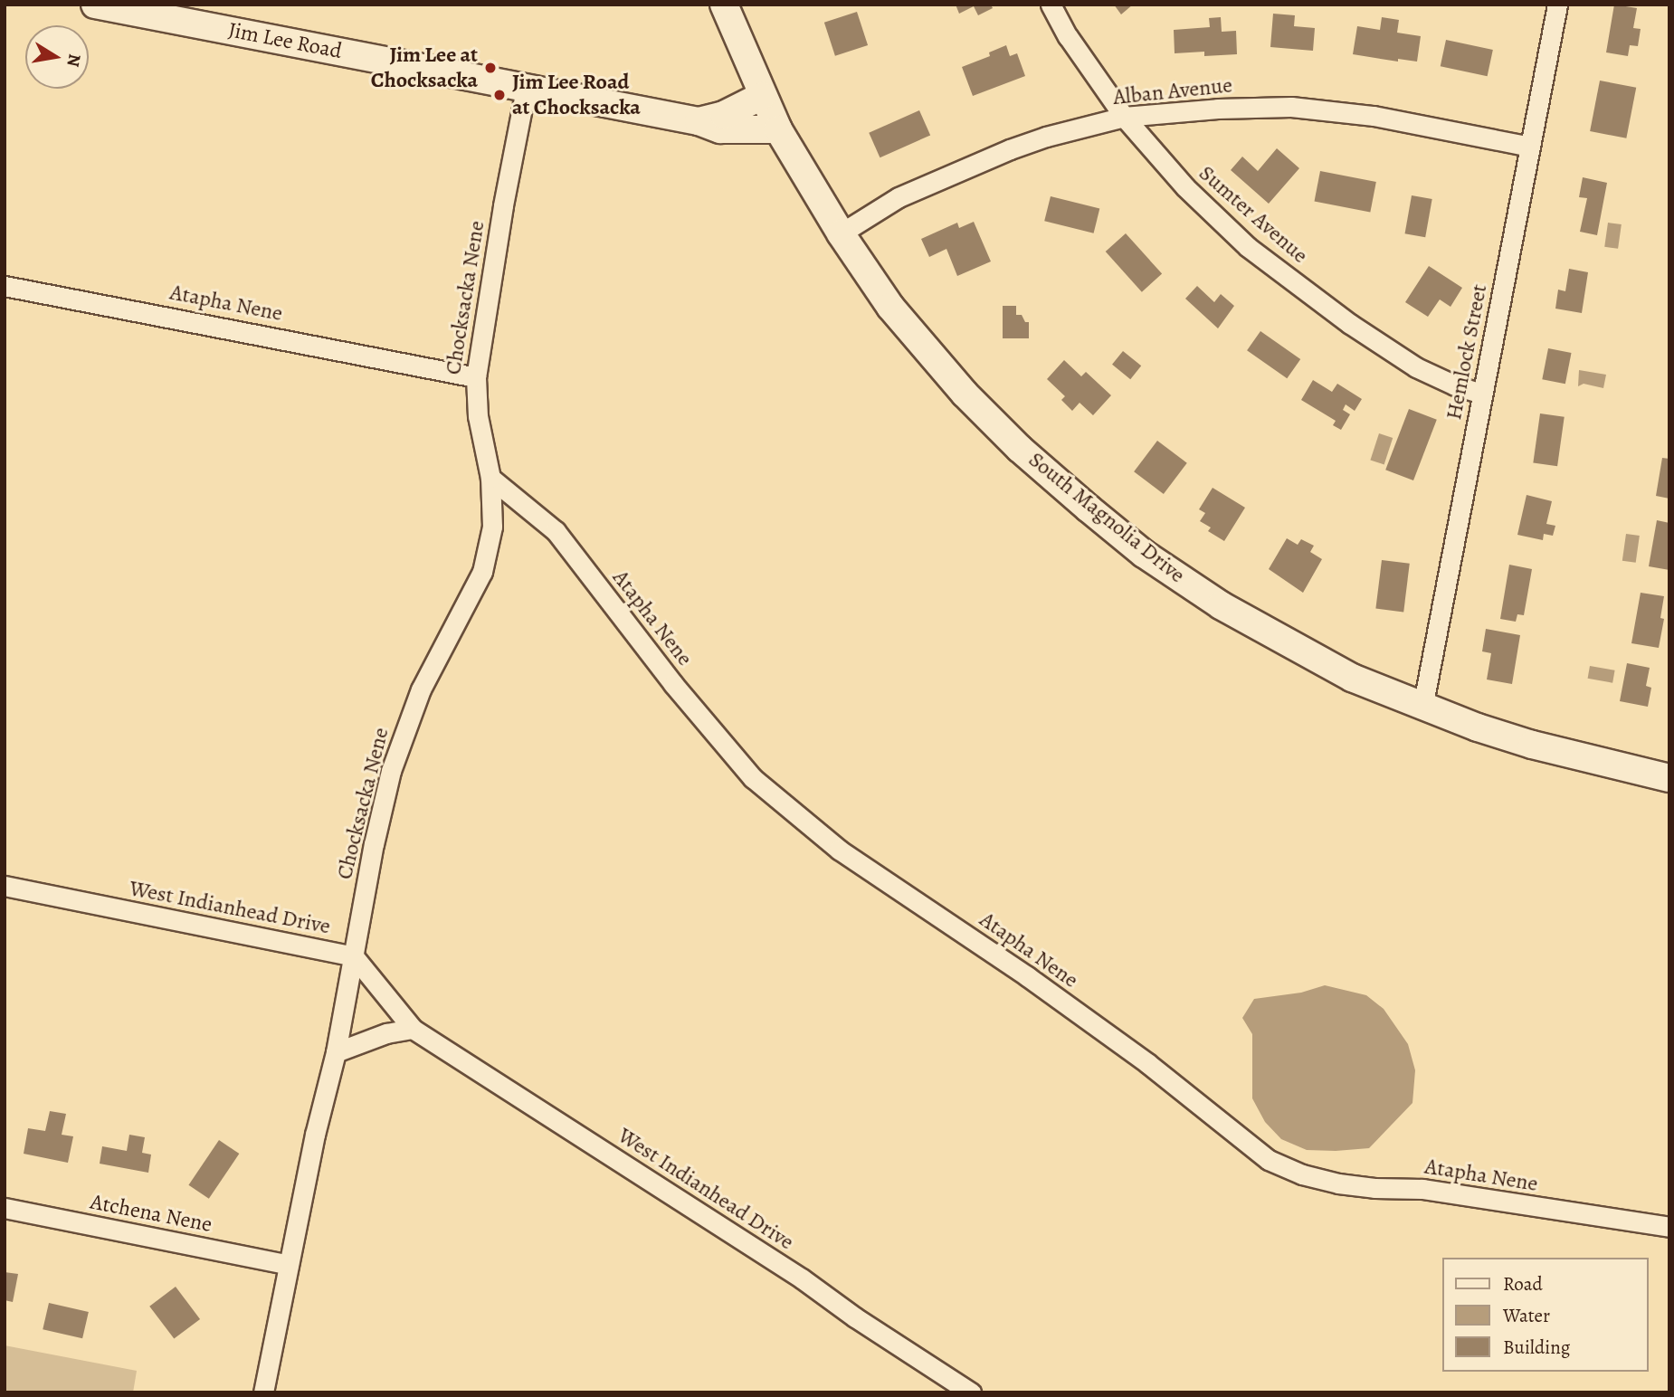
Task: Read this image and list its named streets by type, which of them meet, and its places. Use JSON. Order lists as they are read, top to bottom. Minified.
{"streets":{"main road":["Jim Lee Road","South Magnolia Drive"],"street":["Alban Avenue","Sumter Avenue","Chocksacka Nene","Atapha Nene","Hemlock Street","West Indianhead Drive","Atchena Nene"]},"crossings":[["Jim Lee Road","Chocksacka Nene"],["Jim Lee Road","South Magnolia Drive"],["Alban Avenue","Sumter Avenue"],["Alban Avenue","Hemlock Street"],["Alban Avenue","South Magnolia Drive"],["Sumter Avenue","Hemlock Street"],["Chocksacka Nene","Atapha Nene"],["Chocksacka Nene","West Indianhead Drive"],["Chocksacka Nene","Atchena Nene"],["Hemlock Street","South Magnolia Drive"]],"places":["Jim Lee at Chocksacka","Jim Lee Road at Chocksacka"],"legend":["Road","Water","Building"],"north":"right"}
